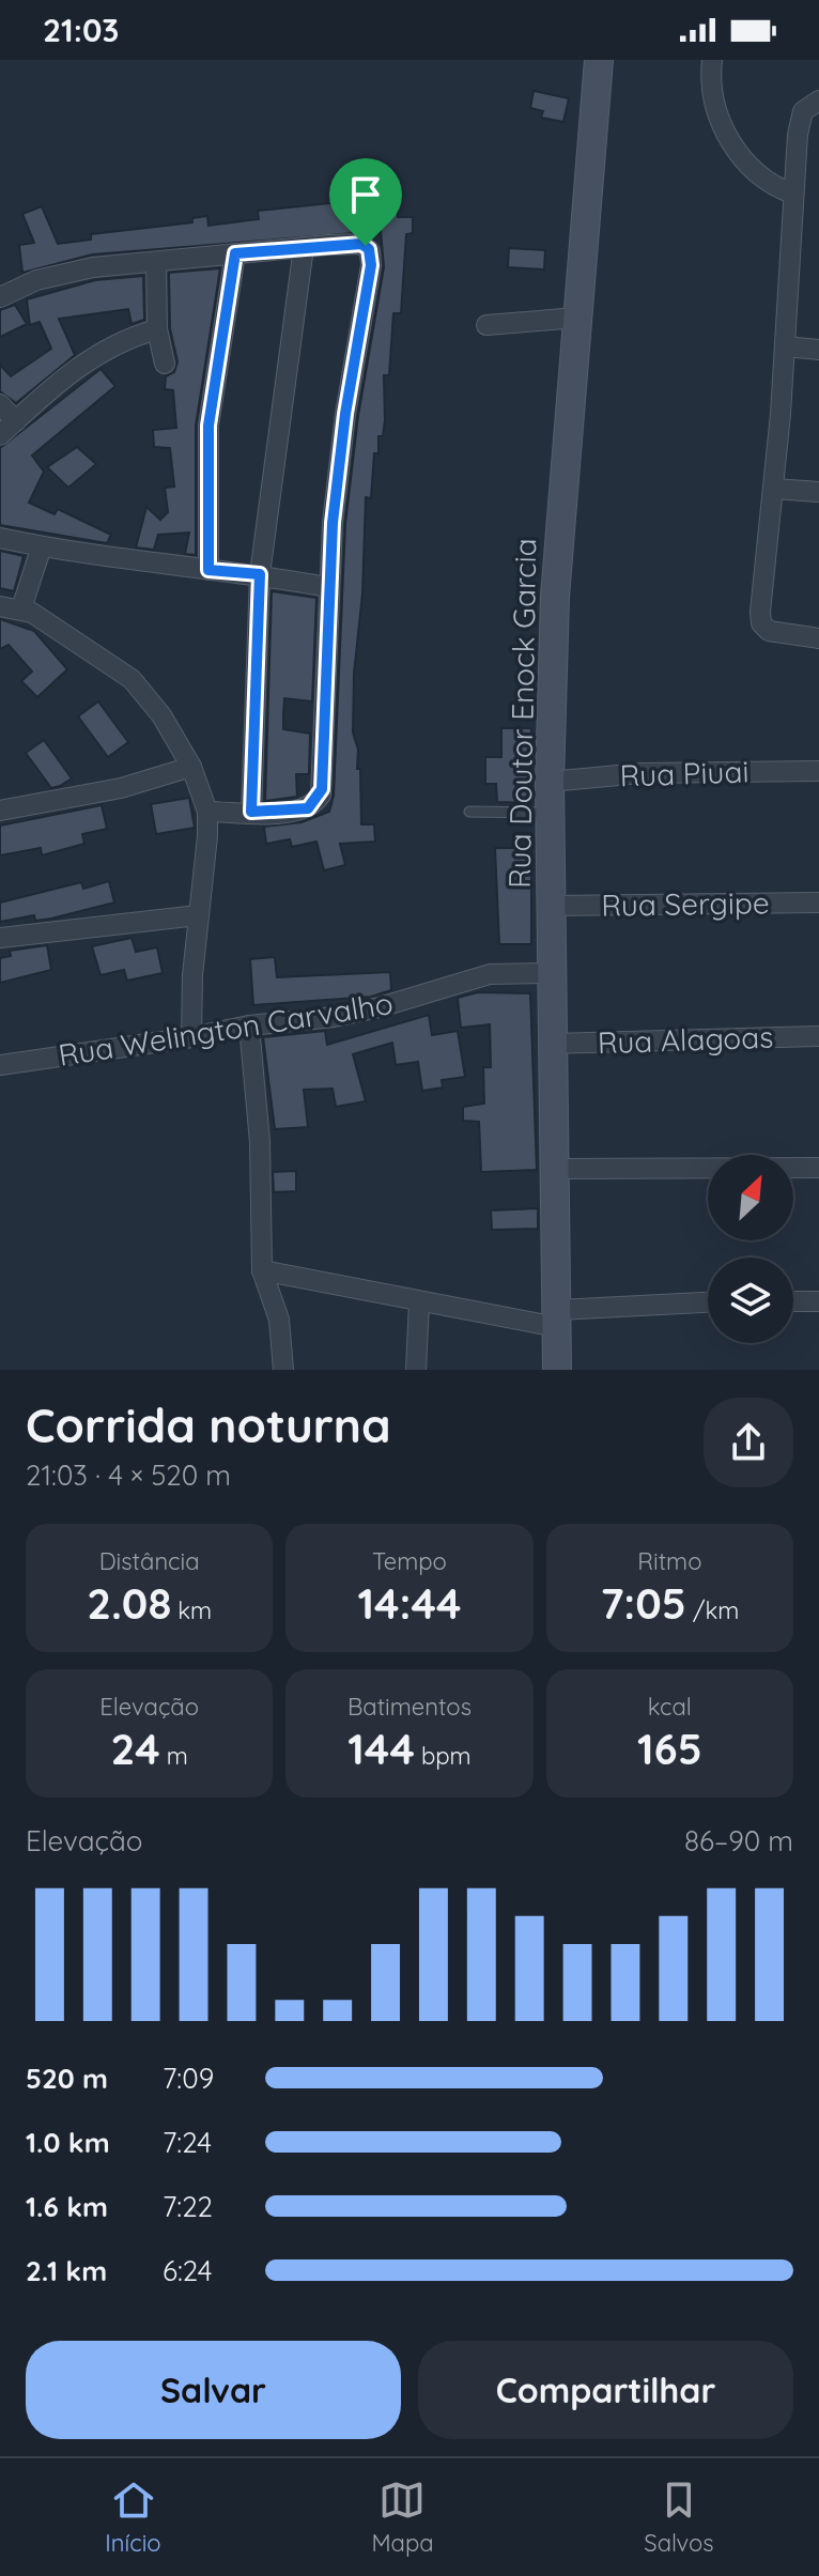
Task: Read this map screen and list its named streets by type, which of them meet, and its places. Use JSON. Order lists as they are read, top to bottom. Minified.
{"streets":{"street":["Rua Doutor Enock Garcia","Rua Piuai","Rua Sergipe","Rua Welington Carvalho","Rua Alagoas"]},"crossings":[["Rua Doutor Enock Garcia","Rua Piuai"],["Rua Doutor Enock Garcia","Rua Sergipe"],["Rua Doutor Enock Garcia","Rua Welington Carvalho"],["Rua Doutor Enock Garcia","Rua Alagoas"]],"north":"top right","page":{"status":"21:03","heading":["Corrida noturna","21:03 · 4 × 520 m"],"stats":[["Distância","2.08 km"],["Tempo","14:44"],["Ritmo","7:05 /km"],["Elevação","24 m"],["Batimentos","144 bpm"],["kcal","165"]],"chart":["Elevação","86–90 m"],"list":[{"name":"520 m","note":"7:09"},{"name":"1.0 km","note":"7:24"},{"name":"1.6 km","note":"7:22"},{"name":"2.1 km","note":"6:24"}],"buttons":["Salvar","Compartilhar"],"tabs":["Início","Mapa","Salvos"]}}
